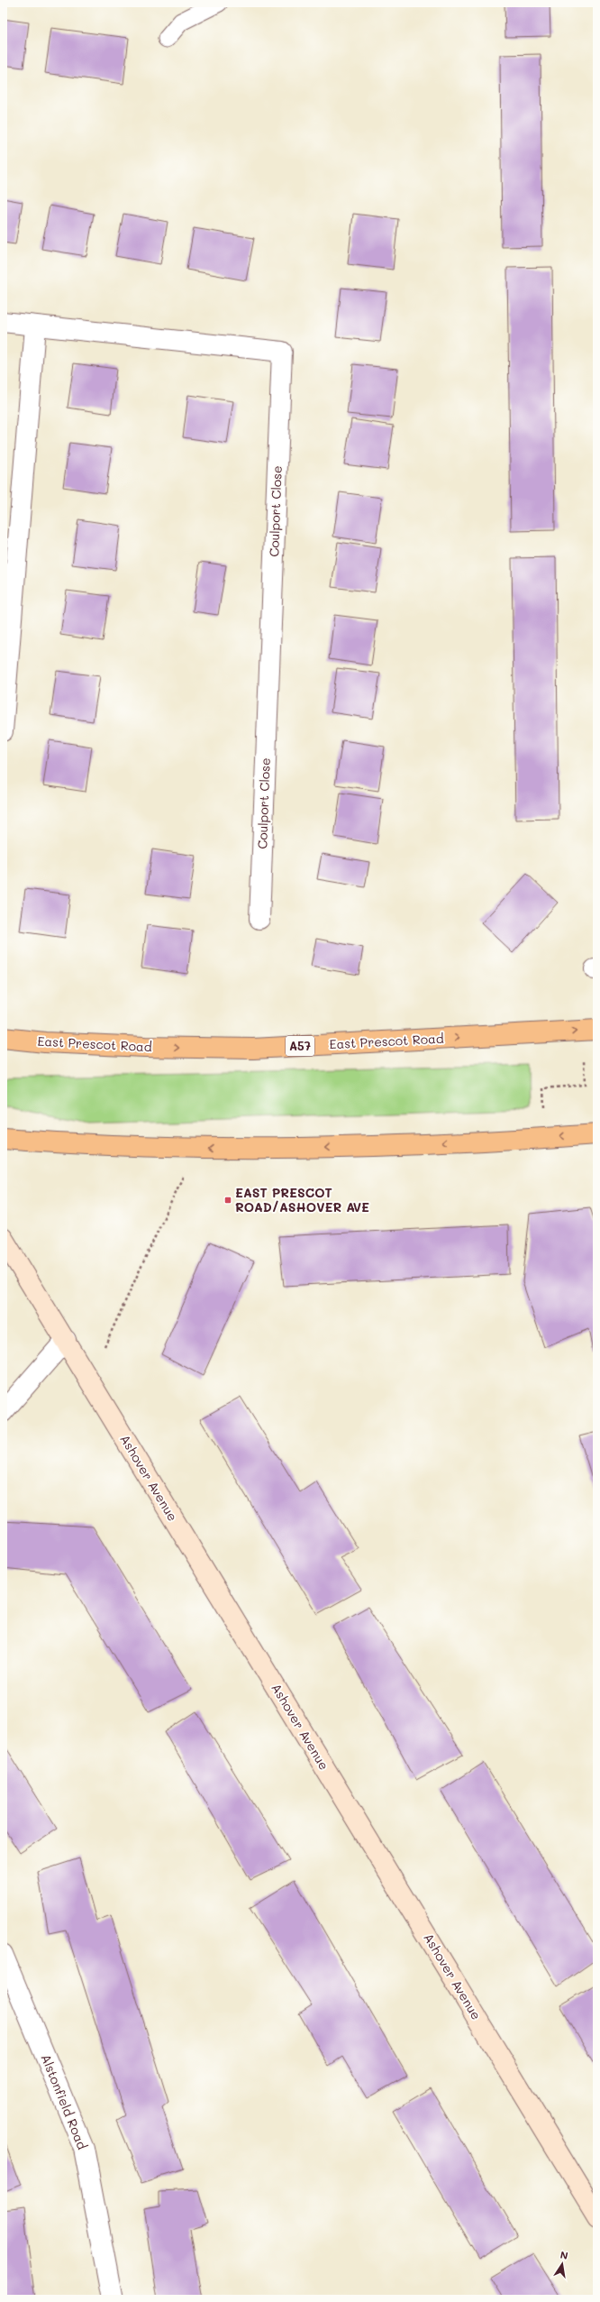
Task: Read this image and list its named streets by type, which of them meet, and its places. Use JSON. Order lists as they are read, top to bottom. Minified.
{"streets":{"highway":["East Prescot Road","A57"],"street":["Coulport Close","Ashover Avenue","Alstonfield Road"]},"places":{"transit":["EAST PRESCOT ROAD/ASHOVER AVE"]},"north":"top"}
